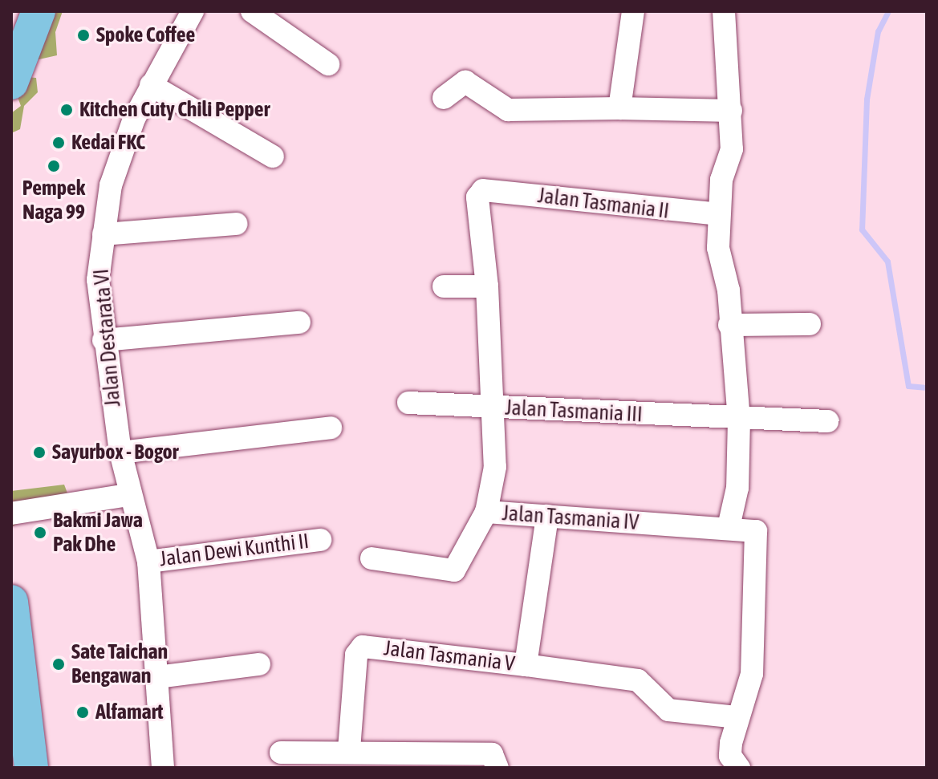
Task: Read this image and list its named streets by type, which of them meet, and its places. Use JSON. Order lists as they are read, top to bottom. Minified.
{"streets":{"street":["Jalan Tasmania II","Jalan Destarata VI","Jalan Tasmania III","Jalan Tasmania IV","Jalan Dewi Kunthi II","Jalan Tasmania V"]},"crossings":[["Jalan Destarata VI","Jalan Dewi Kunthi II"],["Jalan Tasmania IV","Jalan Tasmania V"]],"places":["Spoke Coffee","Kitchen Cuty Chili Pepper","Kedai FKC","Pempek Naga 99","Sayurbox - Bogor","Bakmi Jawa Pak Dhe","Sate Taichan Bengawan","Alfamart"]}
